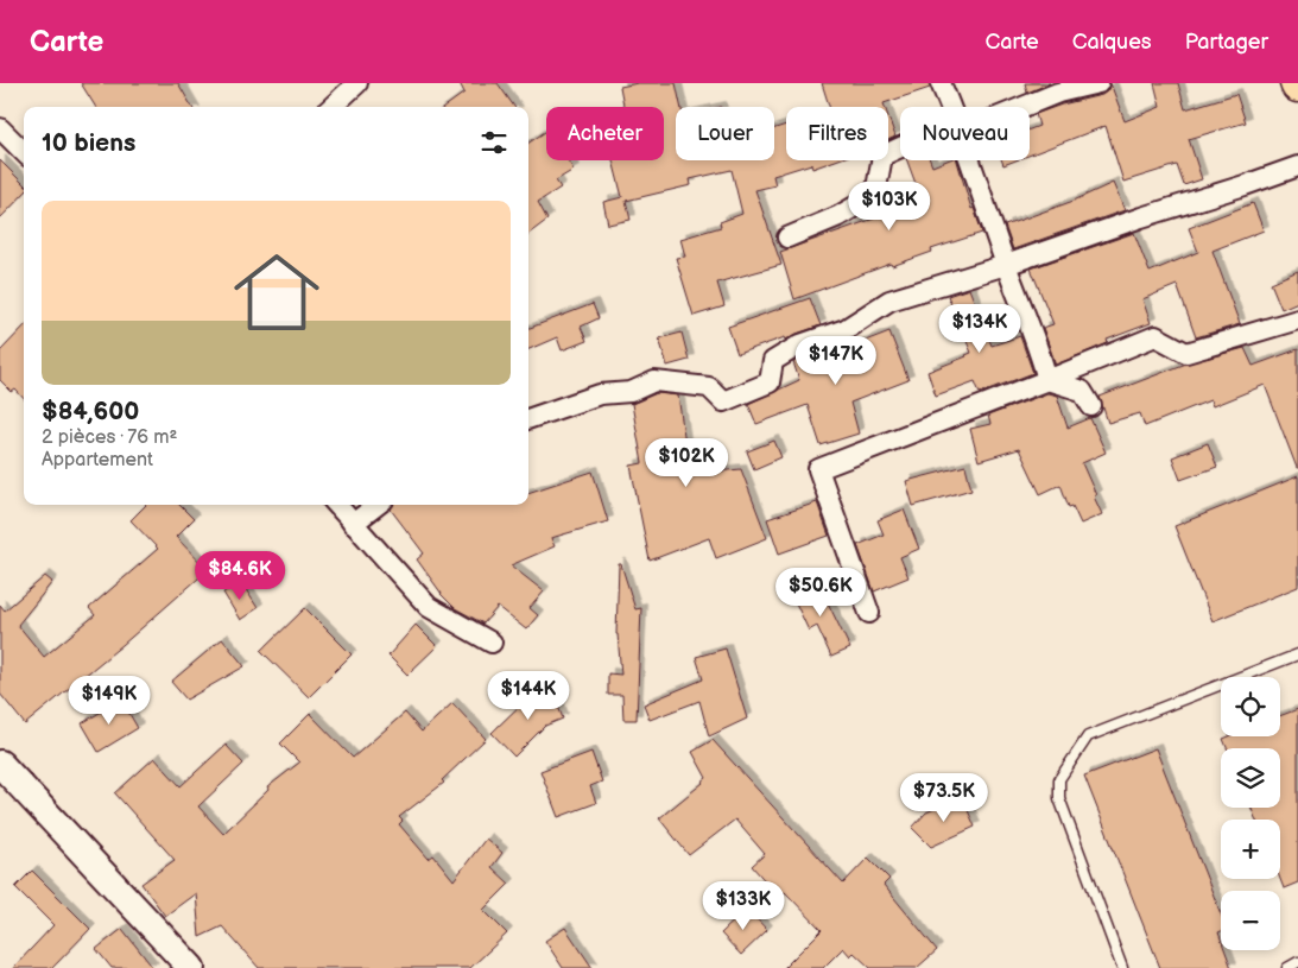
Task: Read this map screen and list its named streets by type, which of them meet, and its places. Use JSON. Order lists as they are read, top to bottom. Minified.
{"page":{"header":"Carte","nav":["Carte","Calques","Partager"],"chip":["Acheter","Louer","Filtres","Nouveau"],"heading":"10 biens","list":[{"name":"$84,600","note":"2 pièces · 76 m² · Appartement"}],"price":["$103K","$134K","$147K","$102K","$84.6K","$50.6K","$144K","$149K","$73.5K","$133K"],"map_buttons":["+","−"]}}
